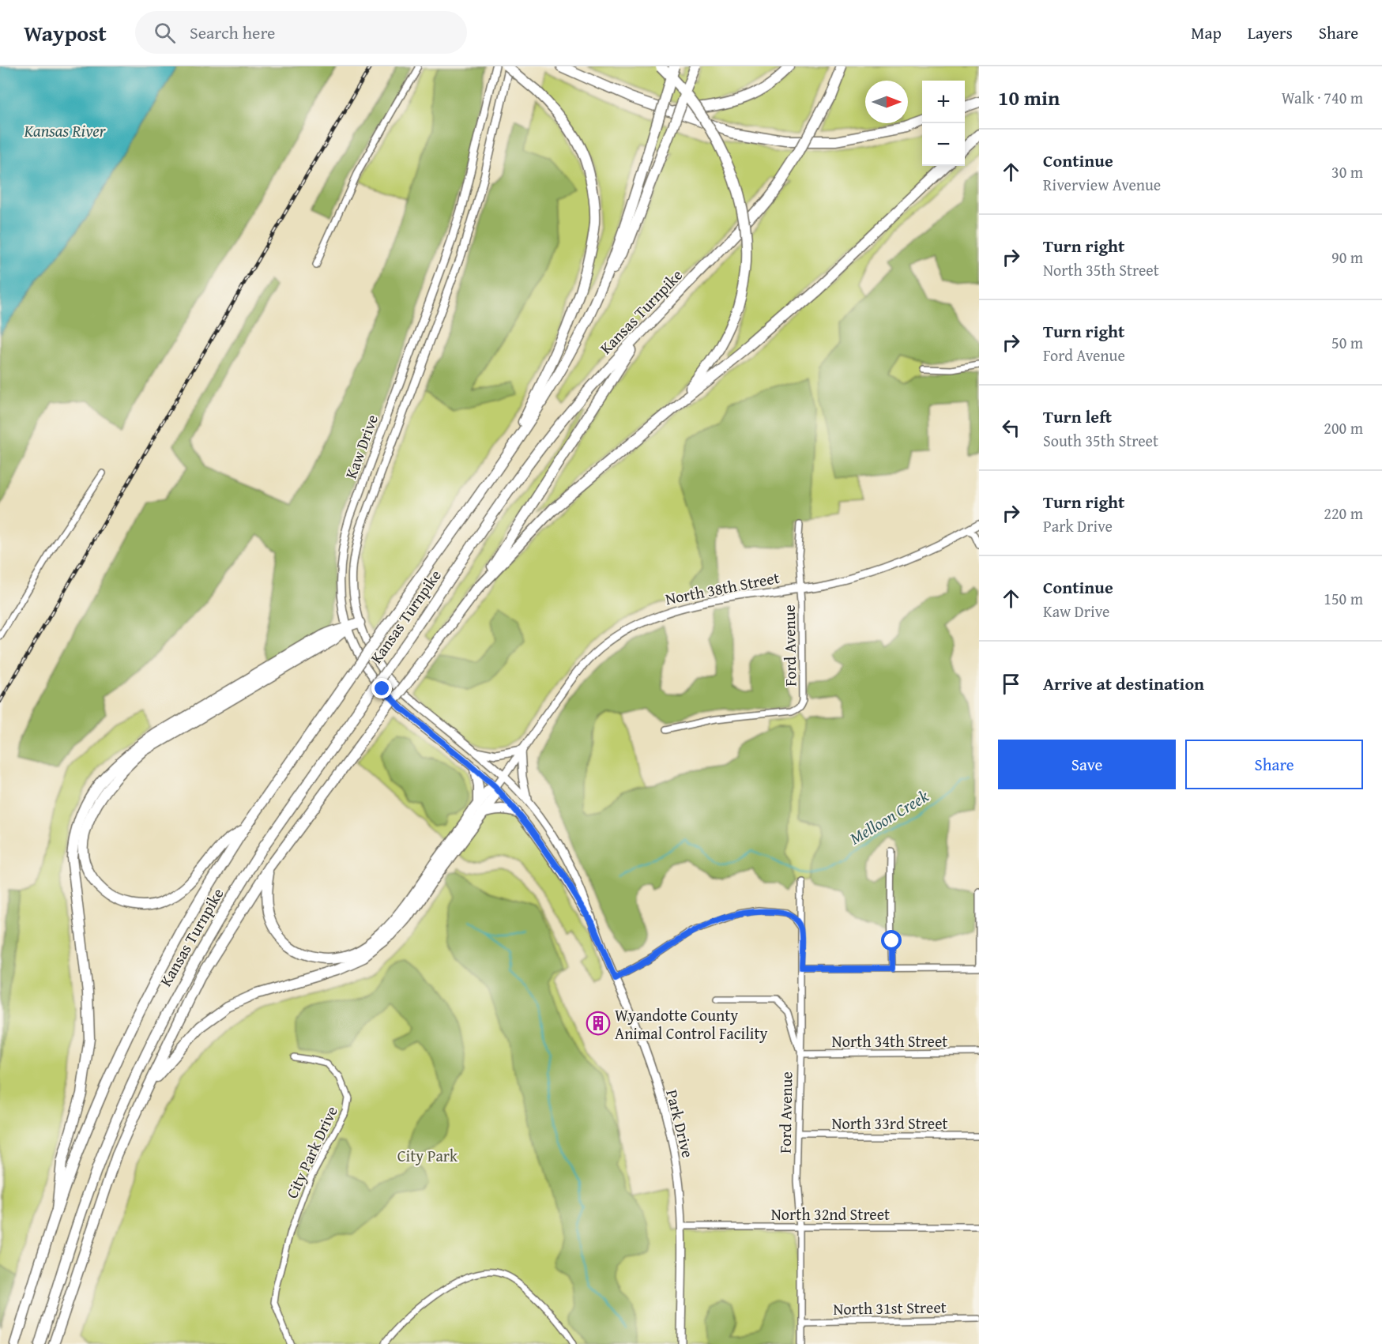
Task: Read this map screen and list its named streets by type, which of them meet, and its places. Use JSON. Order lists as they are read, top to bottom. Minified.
{"streets":{"highway":["Kansas Turnpike"],"main road":["Kaw Drive","North 38th Street","Park Drive"],"street":["Ford Avenue","North 34th Street","North 33rd Street","City Park Drive","North 32nd Street","North 31st Street"]},"crossings":[["Kaw Drive","North 38th Street"],["Kaw Drive","Park Drive"],["North 38th Street","Ford Avenue"],["North 38th Street","Park Drive"],["Ford Avenue","North 34th Street"],["Ford Avenue","North 33rd Street"],["Ford Avenue","North 32nd Street"],["Ford Avenue","North 31st Street"],["Park Drive","North 32nd Street"]],"water":["Kansas River","Melloon Creek"],"parks":["City Park"],"places":{"building":["Wyandotte County Animal Control Facility"]},"north":"right","page":{"header":"Waypost","search":"Search here","nav":["Map","Layers","Share"],"heading":["10 min","Walk · 740 m"],"map_buttons":["+","−"],"list":[["Continue","Riverview Avenue","30 m"],["Turn right","North 35th Street","90 m"],["Turn right","Ford Avenue","50 m"],["Turn left","South 35th Street","200 m"],["Turn right","Park Drive","220 m"],["Continue","Kaw Drive","150 m"],"Arrive at destination"],"buttons":["Save","Share"]}}
